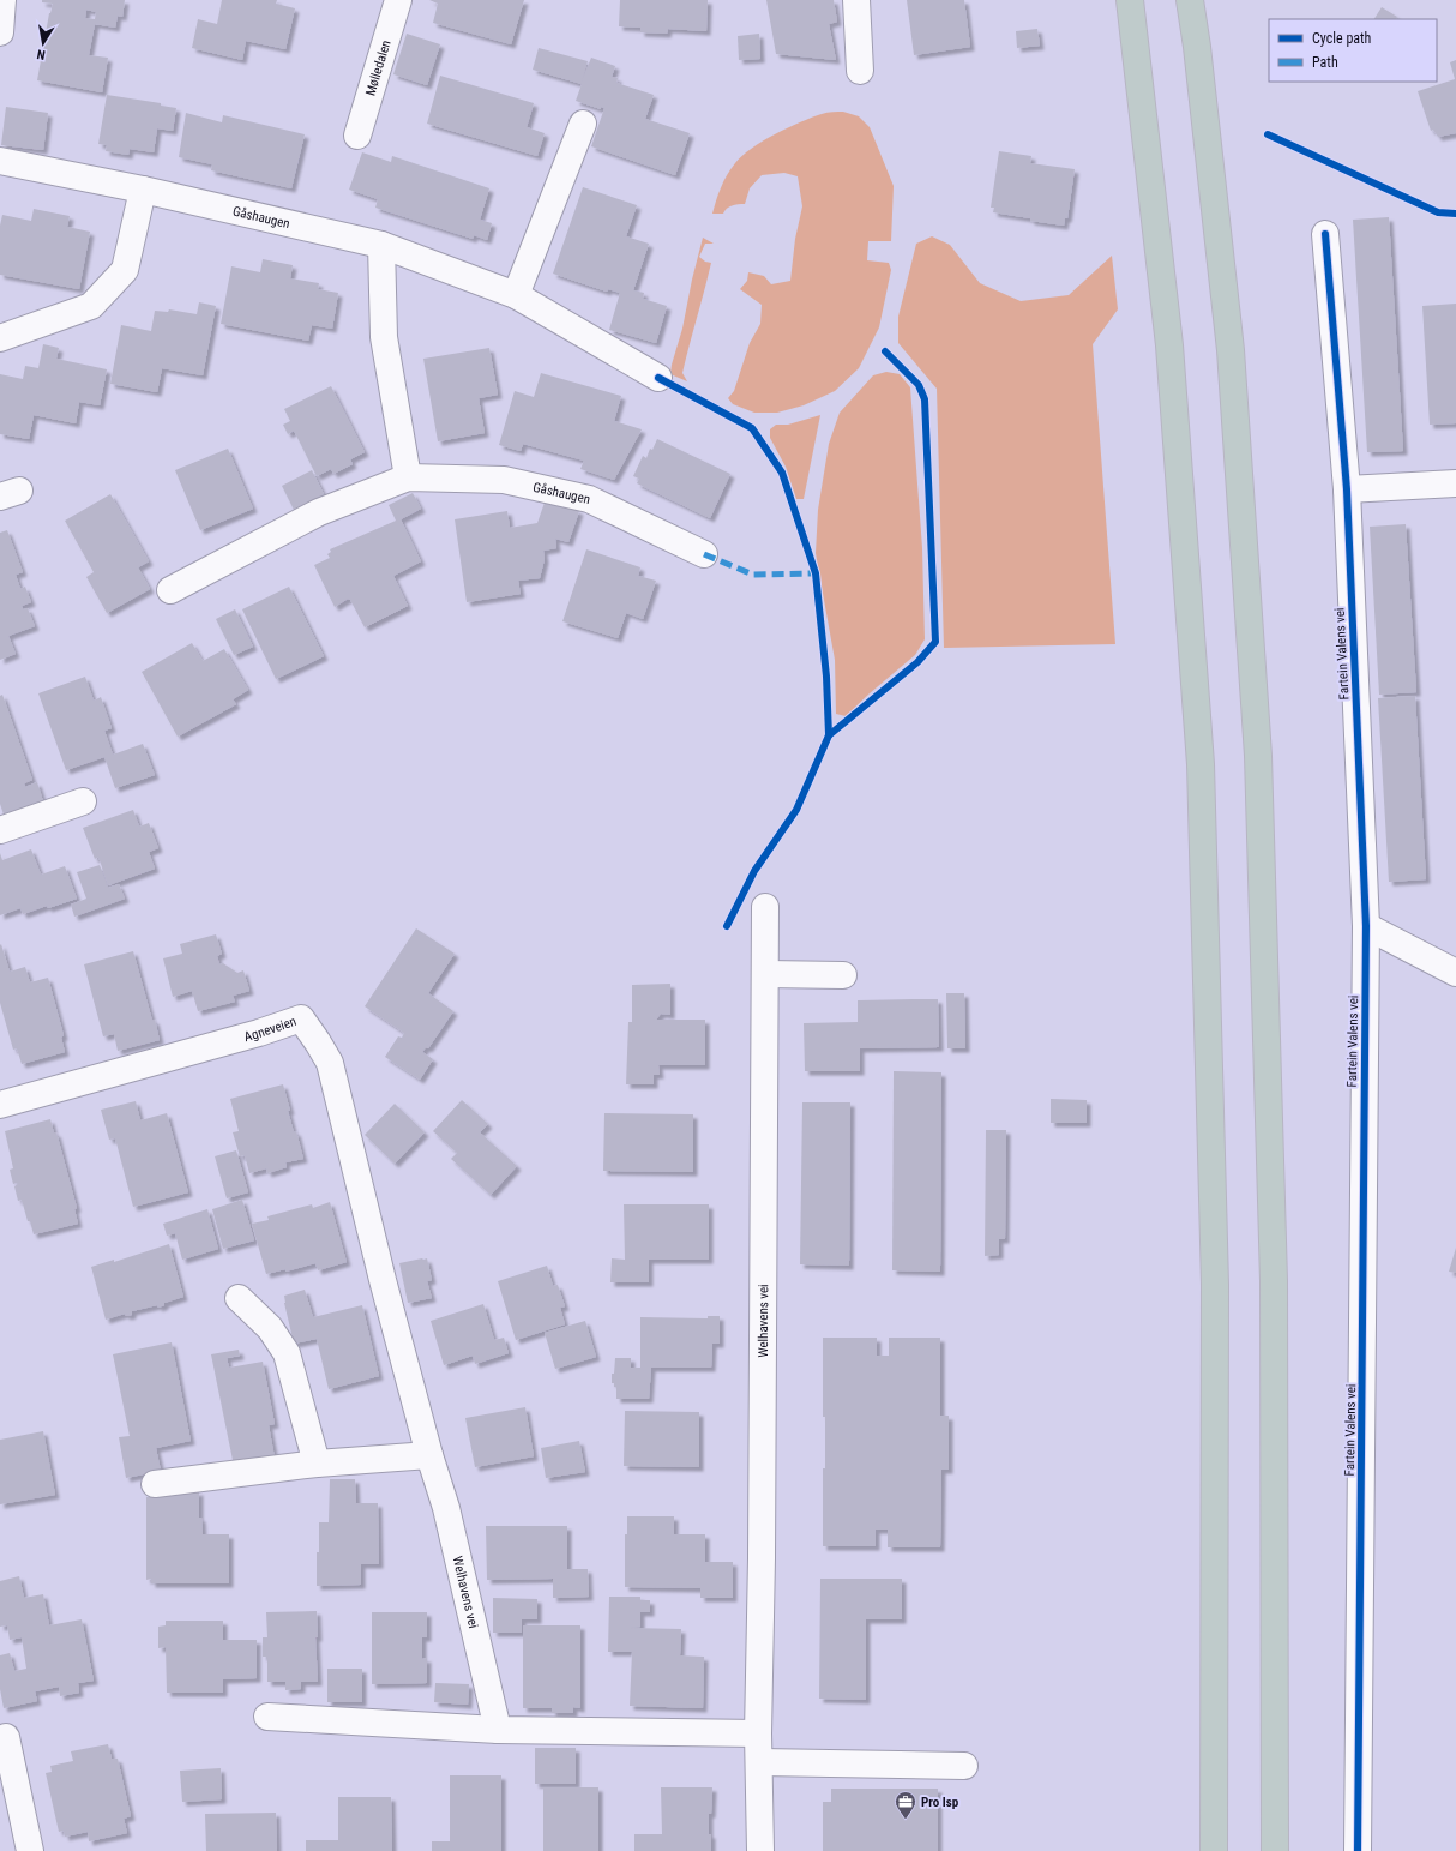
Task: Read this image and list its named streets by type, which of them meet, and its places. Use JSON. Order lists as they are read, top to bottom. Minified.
{"streets":{"street":["Mølledalen","Gåshaugen","Fartein Valens vei","Agneveien","Welhavens vei"]},"crossings":[["Agneveien","Welhavens vei"]],"places":{"office":["Pro Isp"]},"legend":["Cycle path","Path"],"north":"bottom"}
